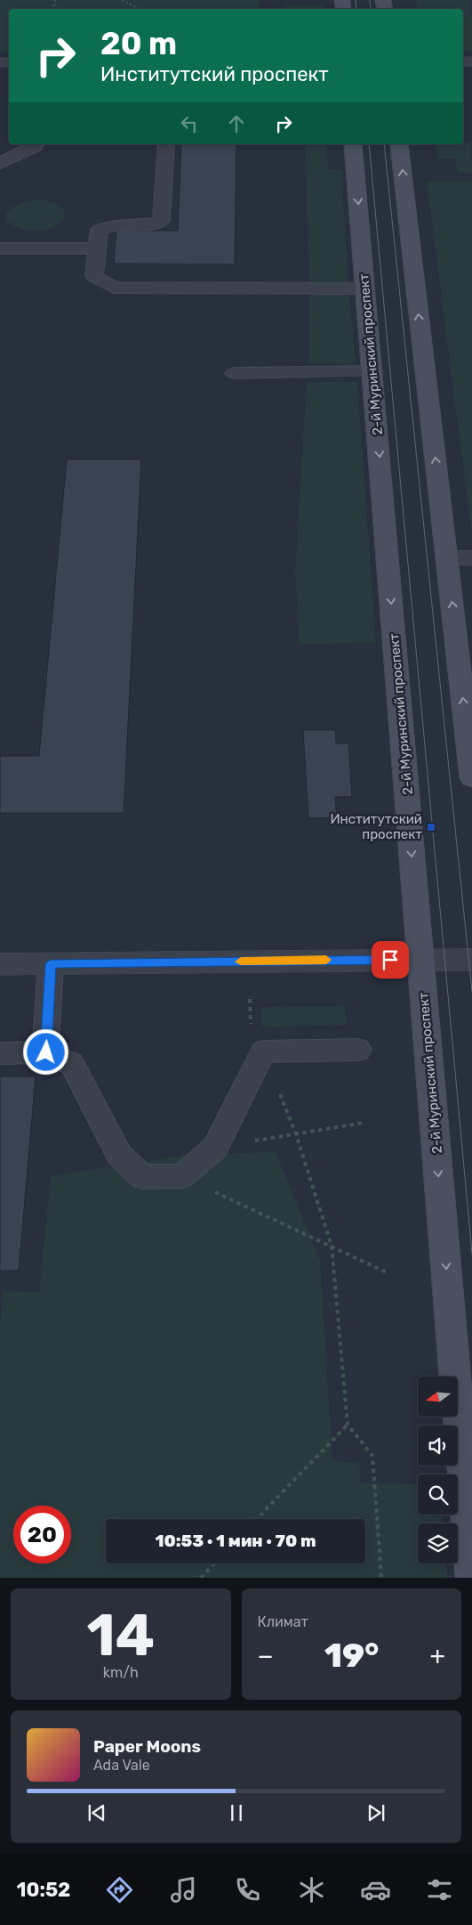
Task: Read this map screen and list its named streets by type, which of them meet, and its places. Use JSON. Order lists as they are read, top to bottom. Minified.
{"streets":{"main road":["2-й Муринский проспект"]},"places":{"transit":["Институтский проспект"]},"north":"left","page":{"turn":["20 m","Институтский проспект"],"limit":"20","trip":"10:53 · 1 мин · 70 m","tile":[["14","km/h"],"Климат"],"heat":["−","19°","+"],"song":["Paper Moons","Ada Vale"],"tabs":"10:52"}}
